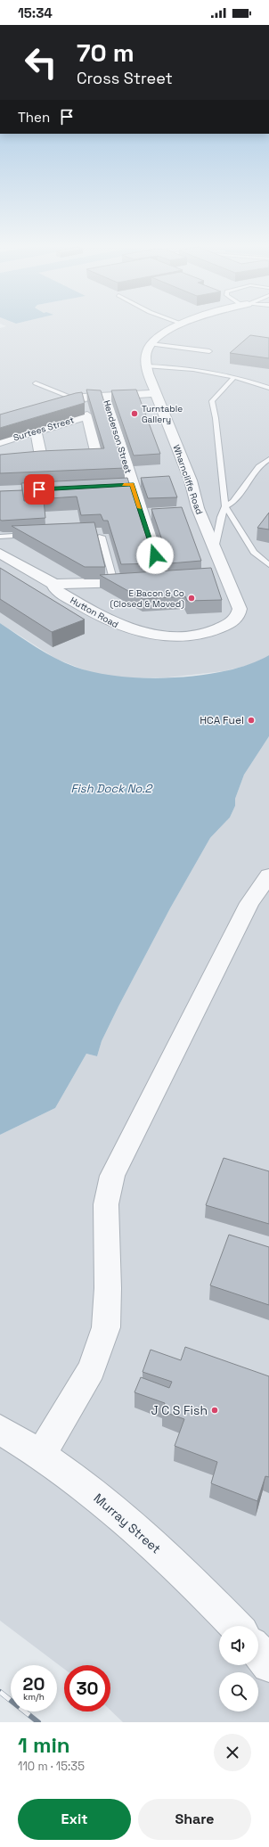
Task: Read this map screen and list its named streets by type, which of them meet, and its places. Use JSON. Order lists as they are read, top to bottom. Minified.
{"streets":{"street":["Surtees Street","Henderson Street","Wharncliffe Road","Hutton Road","Murray Street"]},"crossings":[["Wharncliffe Road","Hutton Road"]],"water":["Fish Dock No.2"],"places":["Turntable Gallery","E Bacon & Co (Closed & Moved)","HCA Fuel","J C S Fish"],"page":{"status":"15:34","turn":["70 m","Cross Street"],"then":"Then","speed":"20 km/h","limit":"30","heading":["1 min","110 m · 15:35"],"buttons":["Exit","Share"]}}
